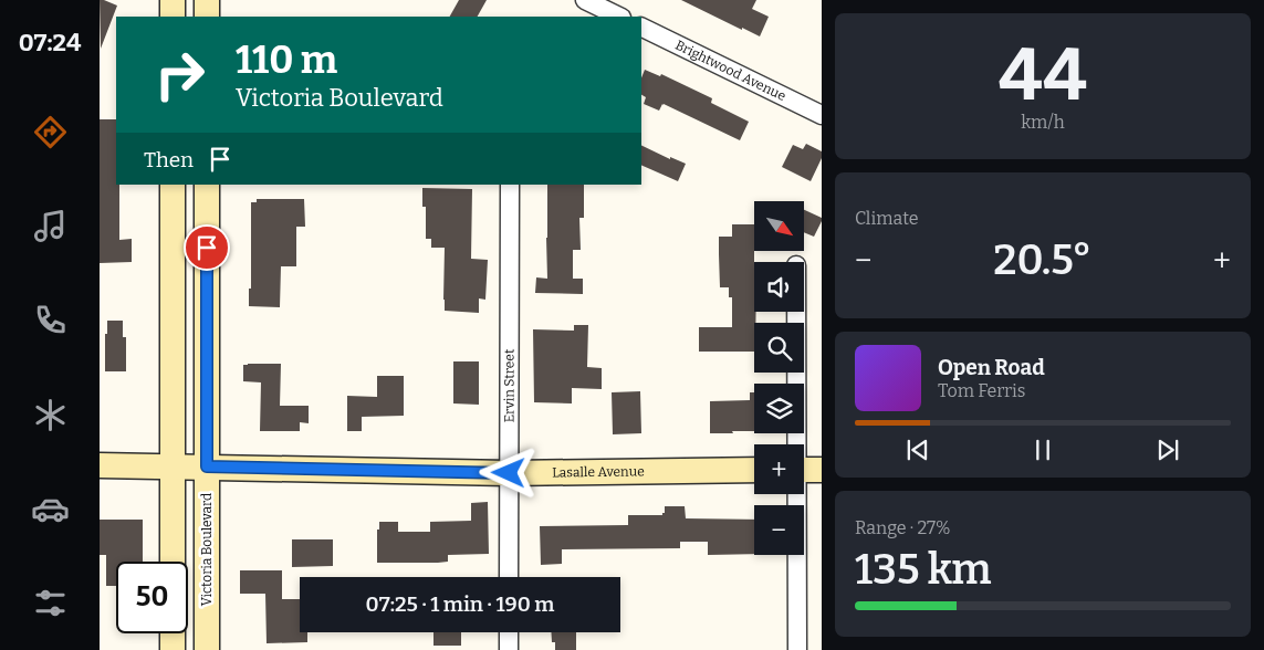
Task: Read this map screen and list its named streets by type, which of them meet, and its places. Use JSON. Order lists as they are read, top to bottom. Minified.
{"streets":{"main road":["Lasalle Avenue","Victoria Boulevard"],"street":["Brightwood Avenue","Ervin Street"]},"crossings":[["Ervin Street","Lasalle Avenue"],["Lasalle Avenue","Victoria Boulevard"]],"north":"bottom right","page":{"tabs":"07:24","tile":[["44","km/h"],"Climate",["Range · 27%","135 km"]],"turn":["110 m","Victoria Boulevard"],"then":"Then","map_buttons":["+","−"],"heat":["−","20.5°","+"],"song":["Open Road","Tom Ferris"],"limit":"50","trip":"07:25 · 1 min · 190 m"}}
